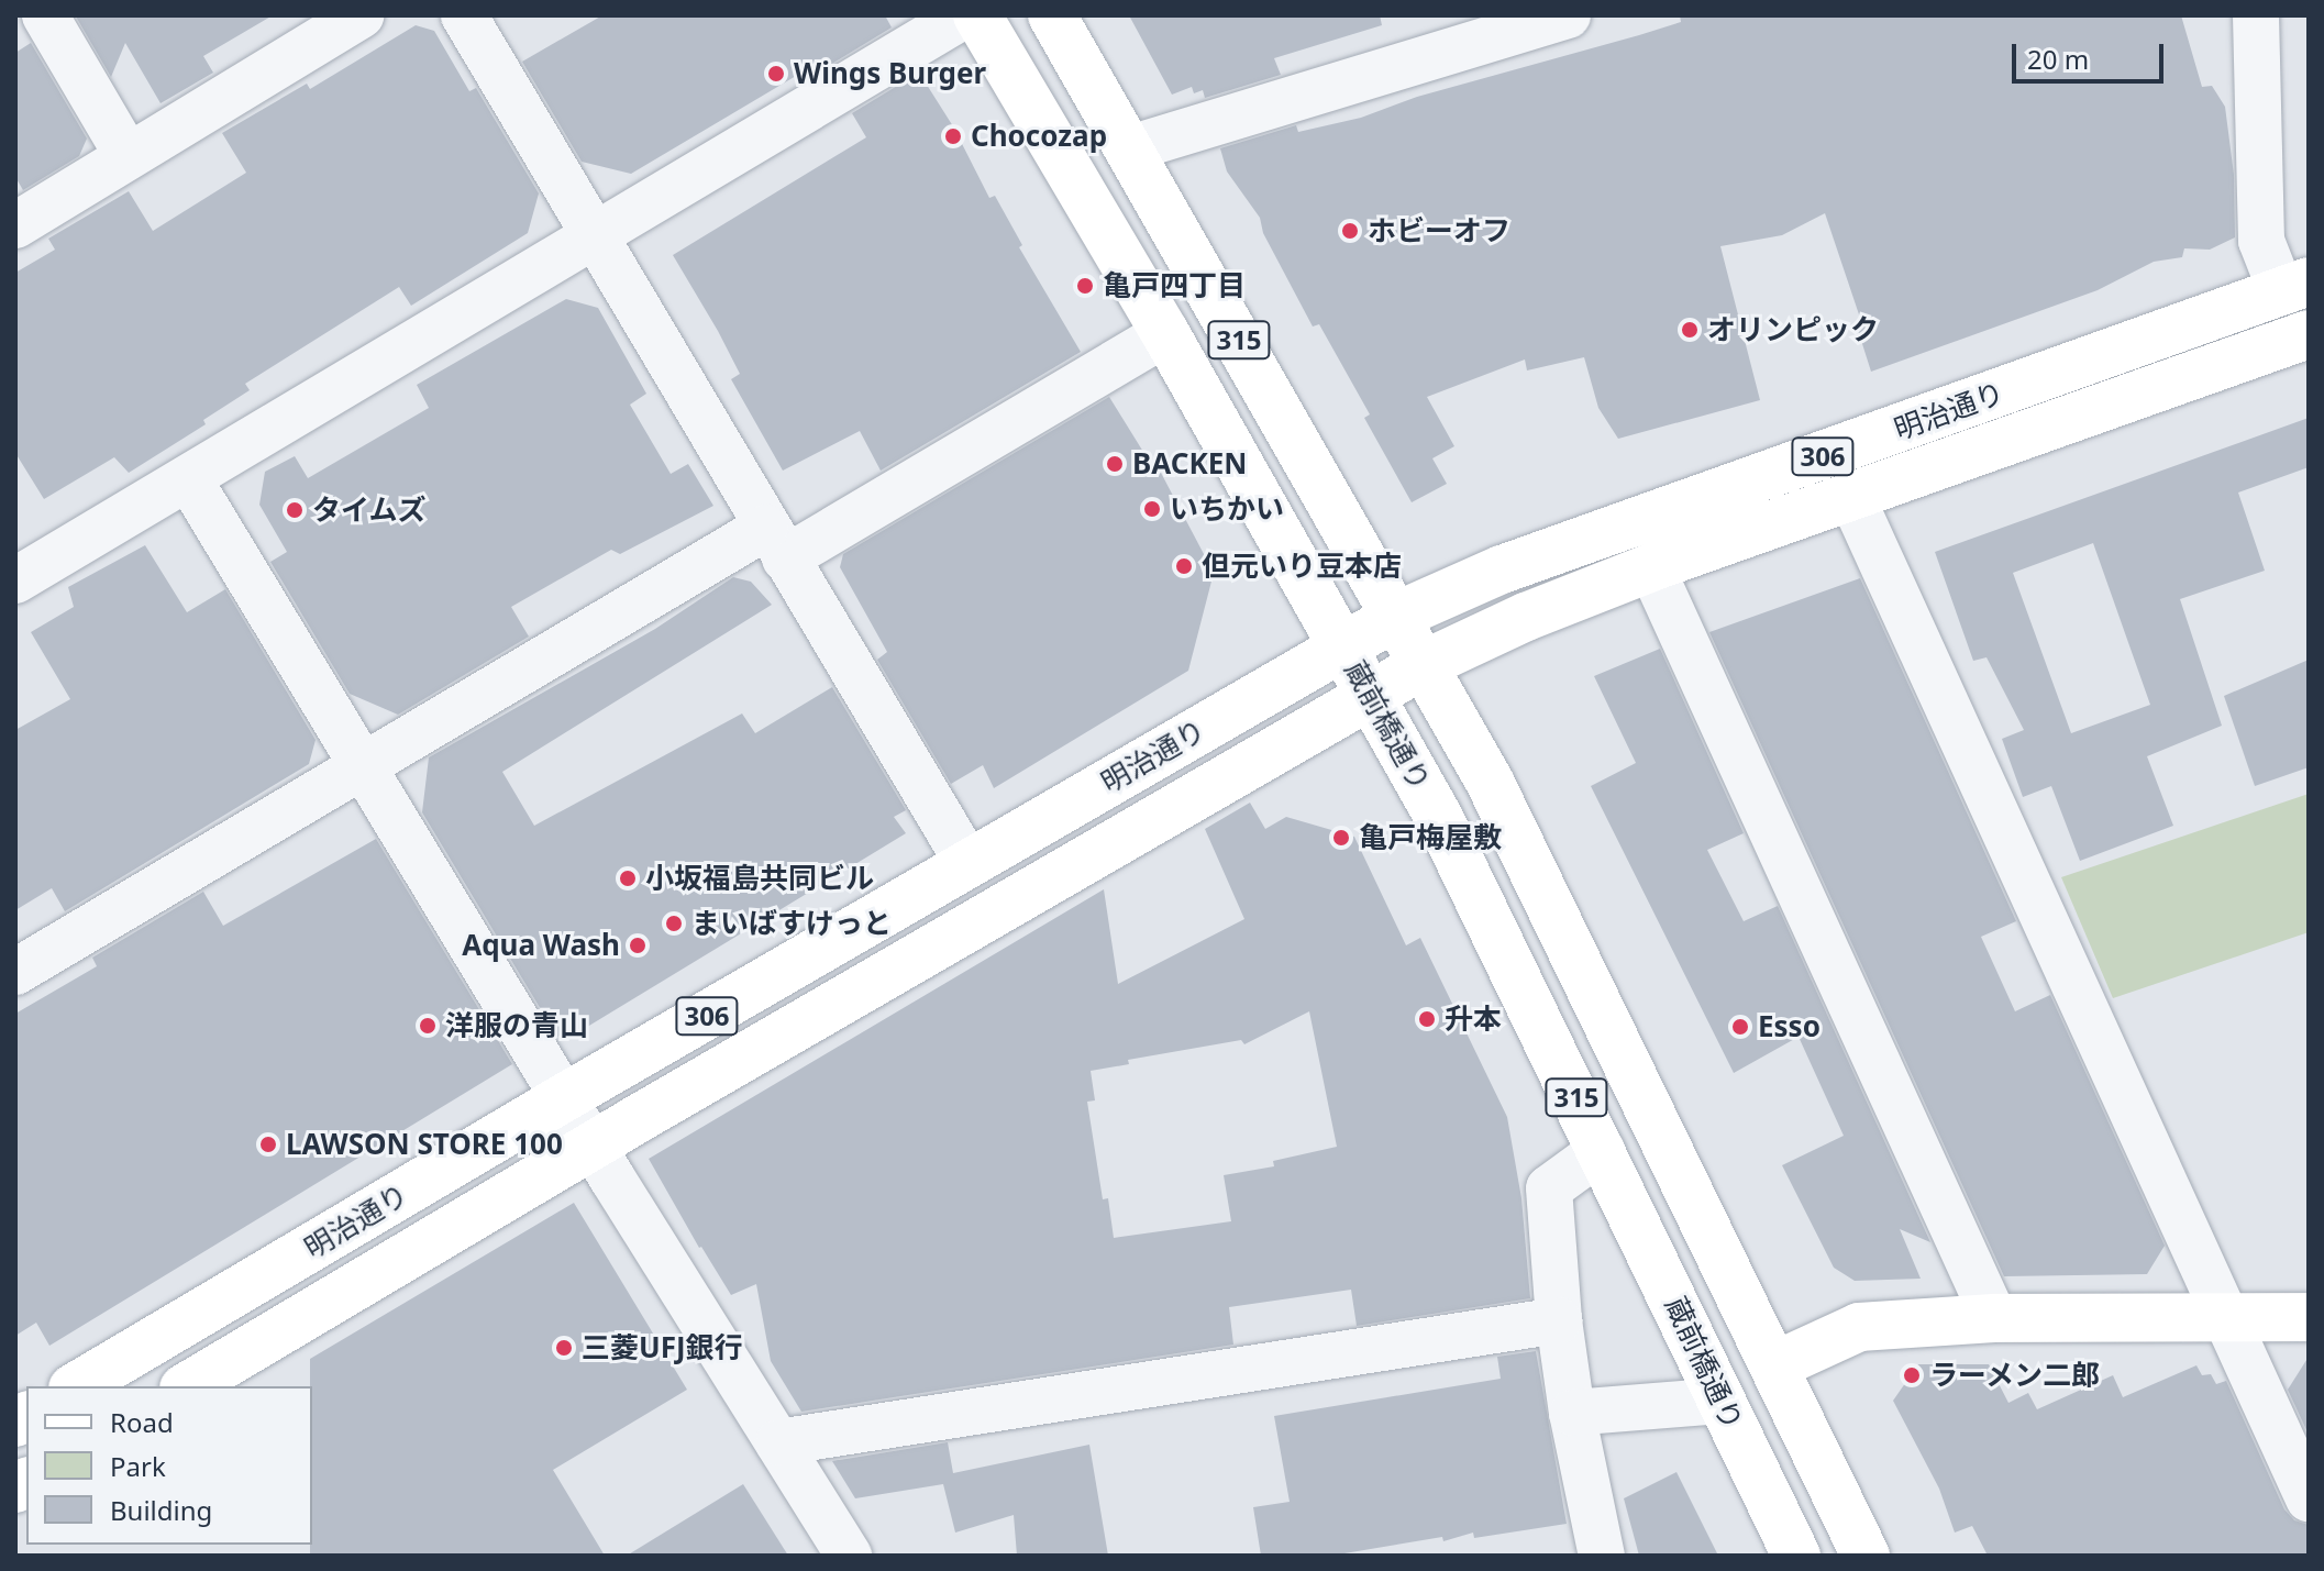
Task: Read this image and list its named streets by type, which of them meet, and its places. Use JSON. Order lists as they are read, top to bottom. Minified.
{"streets":{"main road":["315","明治通り","306","蔵前橋通り"]},"crossings":[["315","明治通り"],["明治通り","蔵前橋通り"]],"places":["Wings Burger","Chocozap","ホビーオフ","亀戸四丁目","オリンピック","BACKEN","いちかい","タイムズ","但元いり豆本店","亀戸梅屋敷","小坂福島共同ビル","まいばすけっと","Aqua Wash","升本","洋服の青山","Esso","LAWSON STORE 100","三菱UFJ銀行","ラーメン二郎"],"legend":["Road","Park","Building"],"scale_bar":"20 m"}
